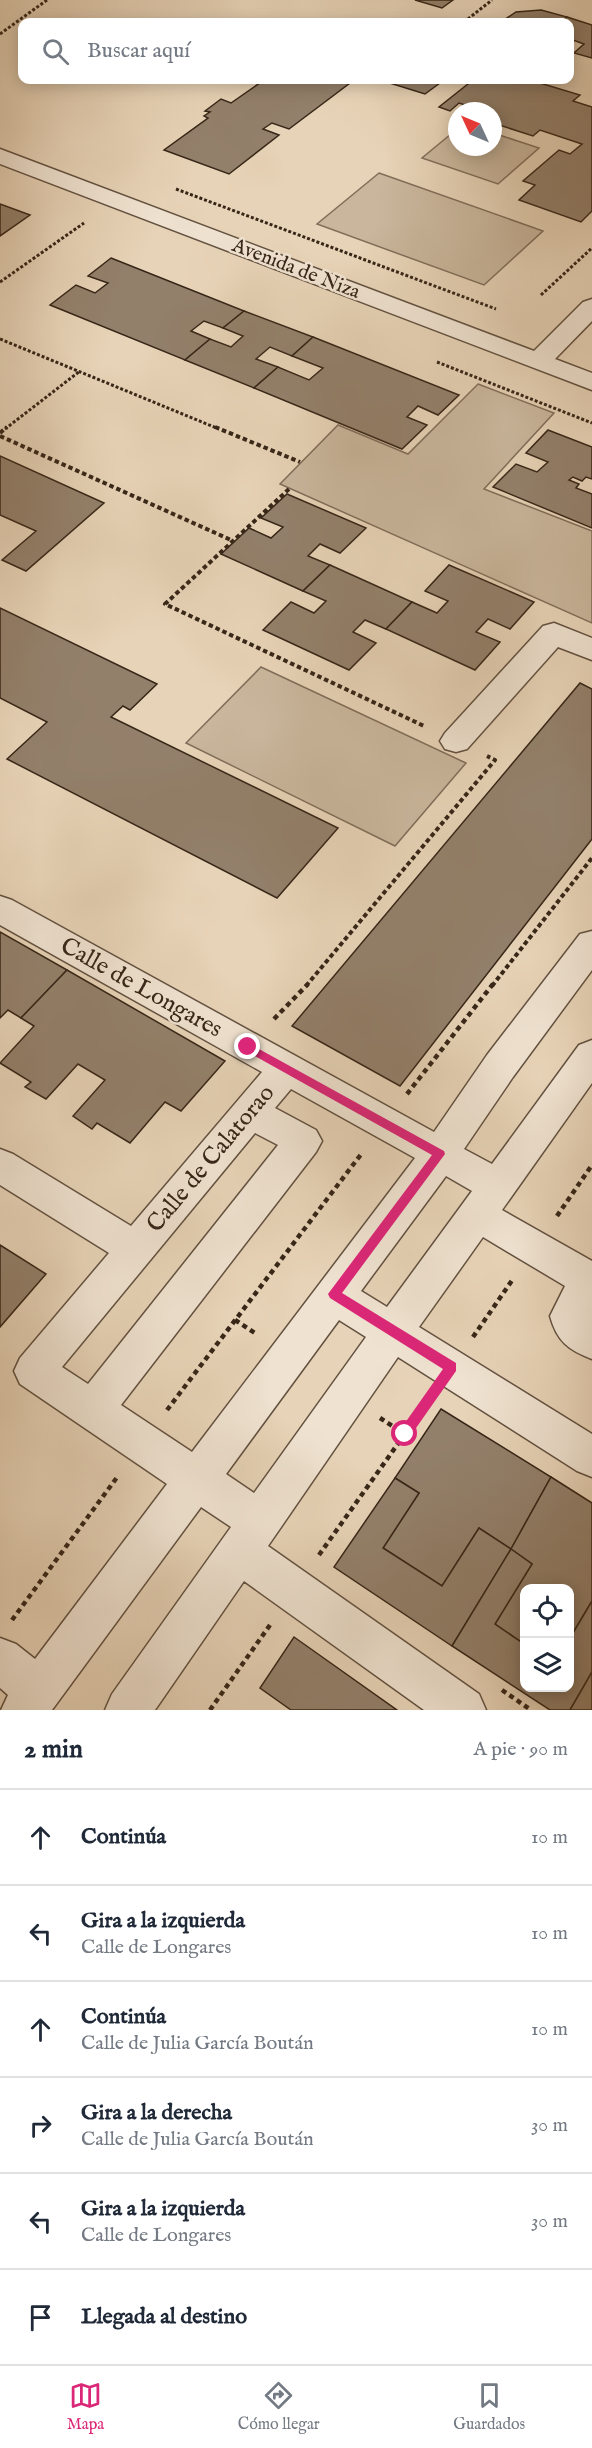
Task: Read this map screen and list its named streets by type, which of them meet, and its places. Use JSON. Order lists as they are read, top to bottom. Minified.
{"streets":{"street":["Avenida de Niza","Calle de Longares","Calle de Calatorao"]},"crossings":[["Calle de Longares","Calle de Calatorao"]],"north":"top left","page":{"search":"Buscar aquí","heading":["2 min","A pie · 90 m"],"list":[["Continúa","10 m"],["Gira a la izquierda","Calle de Longares","10 m"],["Continúa","Calle de Julia García Boután","10 m"],["Gira a la derecha","Calle de Julia García Boután","30 m"],["Gira a la izquierda","Calle de Longares","30 m"],"Llegada al destino"],"nav":["Mapa","Cómo llegar","Guardados"]}}
